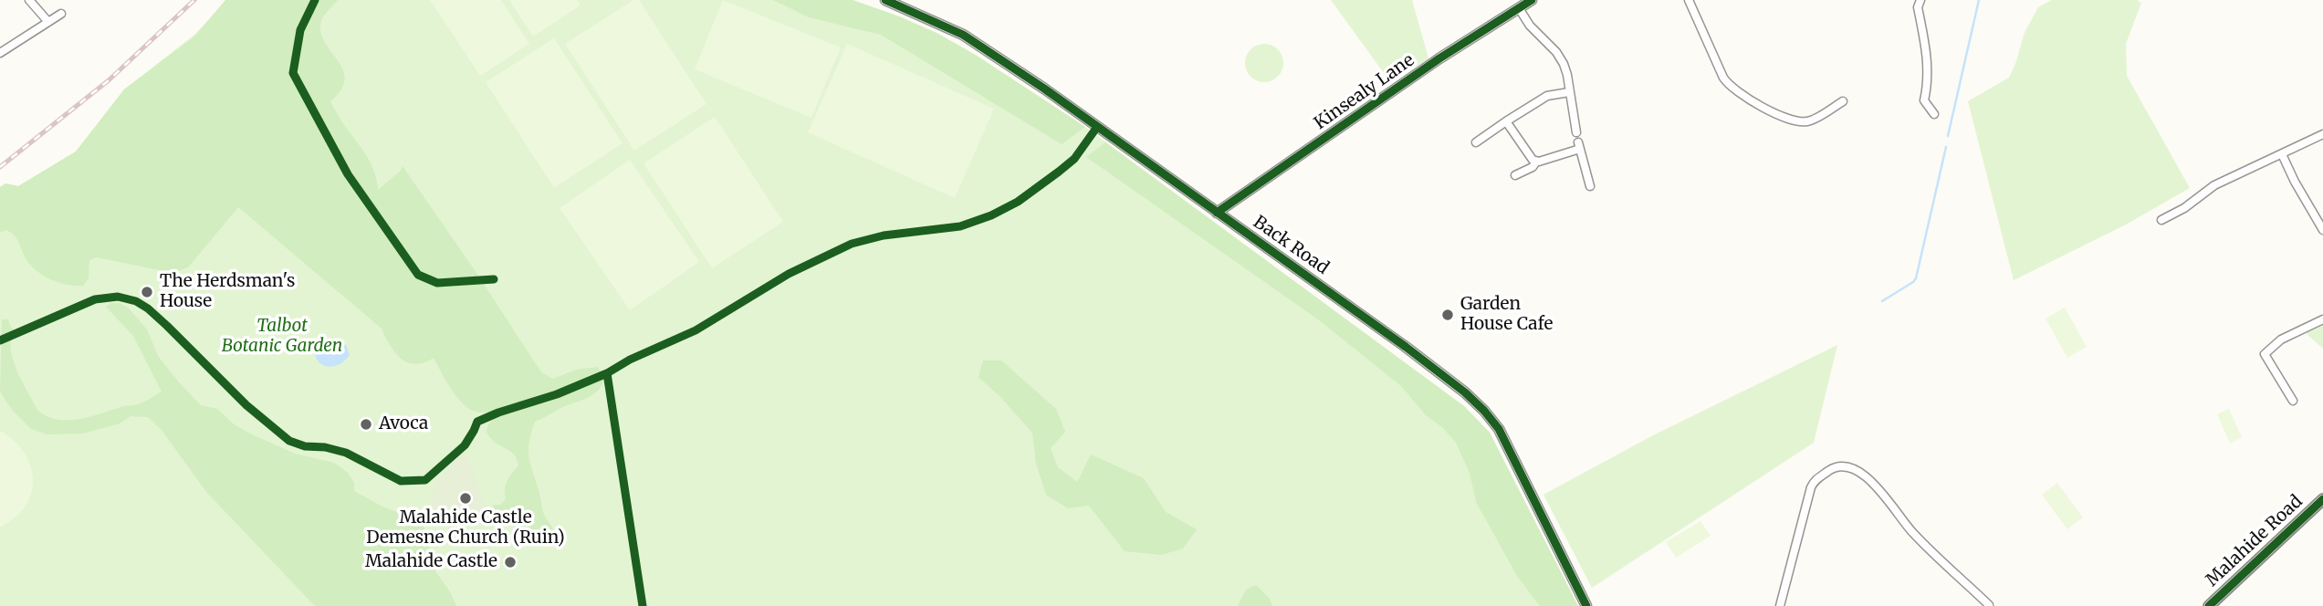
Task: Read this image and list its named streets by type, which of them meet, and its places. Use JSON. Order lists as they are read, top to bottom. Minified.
{"streets":{"main road":["Malahide Road"],"street":["Kinsealy Lane","Back Road"]},"crossings":[["Kinsealy Lane","Back Road"]],"parks":["Talbot Botanic Garden"],"places":["The Herdsman's House","Garden House Cafe","Avoca","Malahide Castle Demesne Church (Ruin)","Malahide Castle"]}
